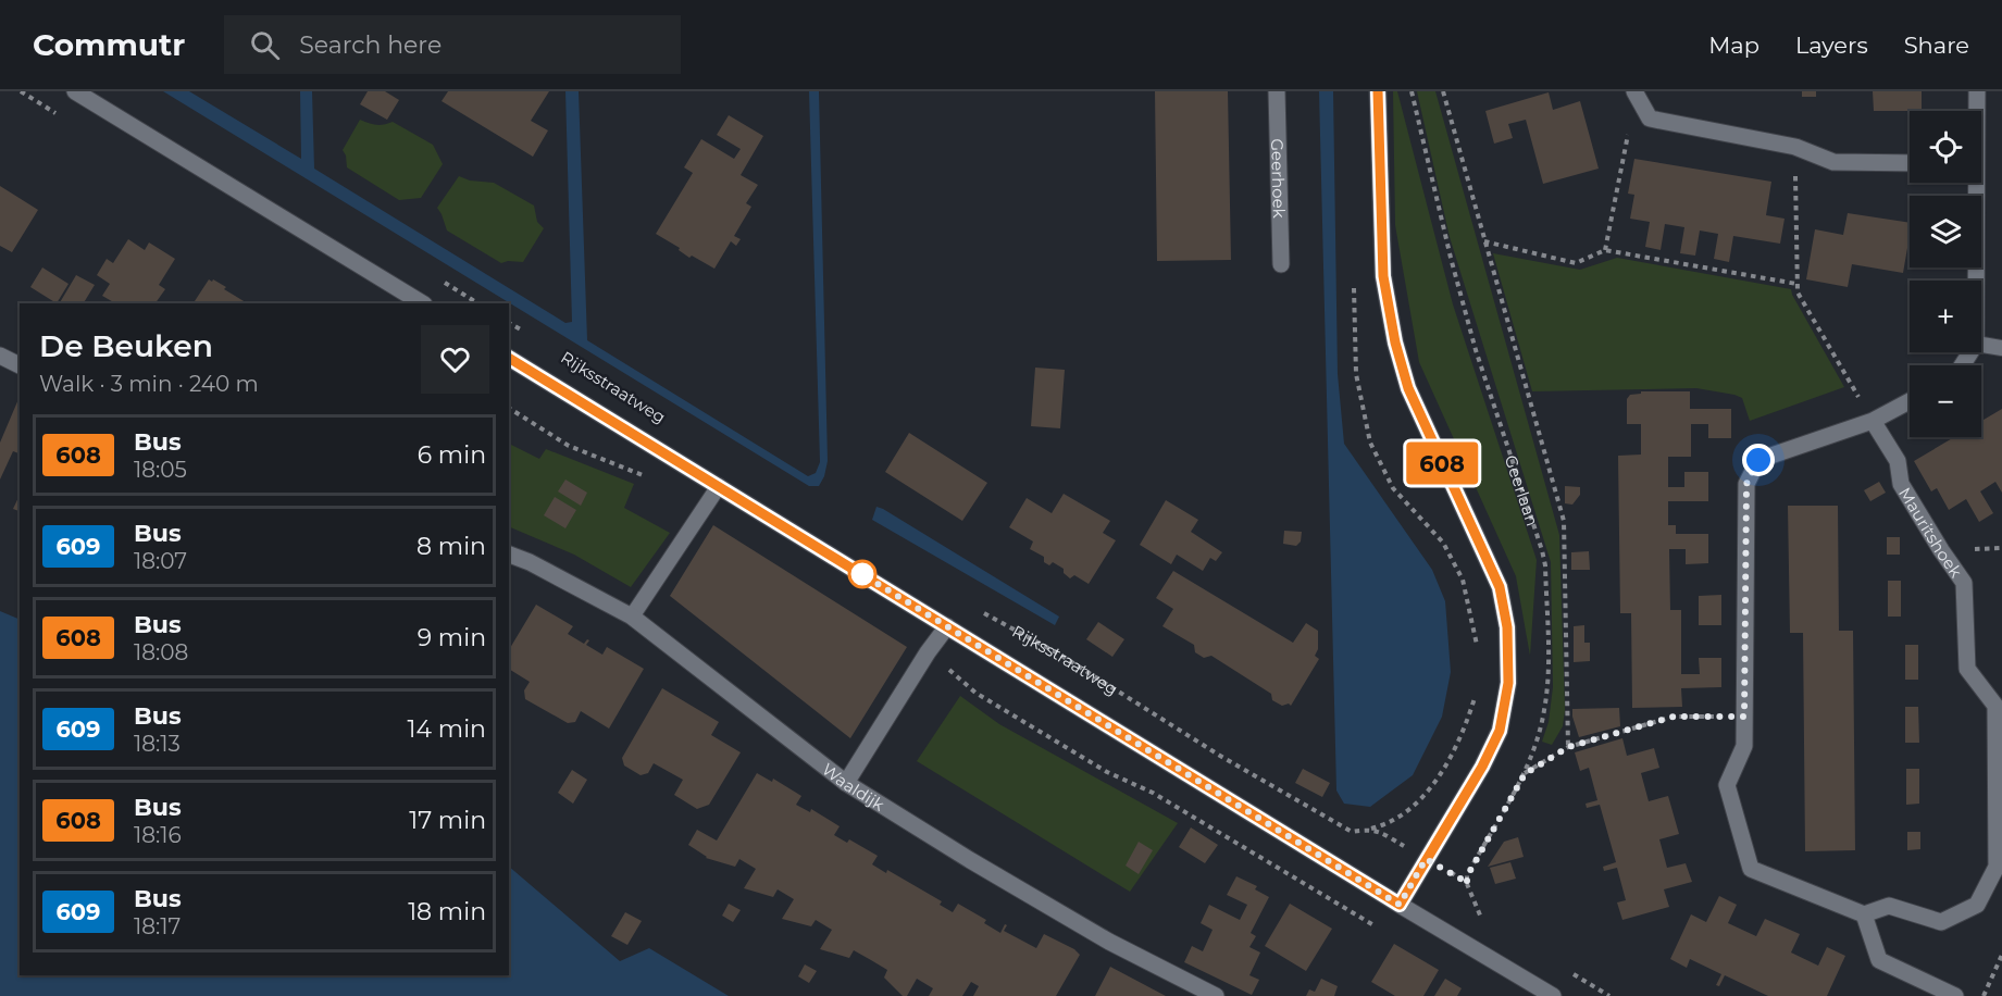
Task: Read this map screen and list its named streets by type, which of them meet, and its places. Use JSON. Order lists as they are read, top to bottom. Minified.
{"streets":{"street":["Geerhoek","Rijksstraatweg","Mauritshoek","Waaldijk"],"path":["Geerlaan"]},"crossings":[["Rijksstraatweg","Geerlaan"]],"lines":["bus line 608"],"page":{"header":"Commutr","search":"Search here","nav":["Map","Layers","Share"],"on_map":"608","map_buttons":["+","−"],"heading":["De Beuken","Walk · 3 min · 240 m"],"list":[{"mark":"608","name":"Bus","note":"18:05","value":"6 min"},{"mark":"609","name":"Bus","note":"18:07","value":"8 min"},{"mark":"608","name":"Bus","note":"18:08","value":"9 min"},{"mark":"609","name":"Bus","note":"18:13","value":"14 min"},{"mark":"608","name":"Bus","note":"18:16","value":"17 min"},{"mark":"609","name":"Bus","note":"18:17","value":"18 min"}]}}
